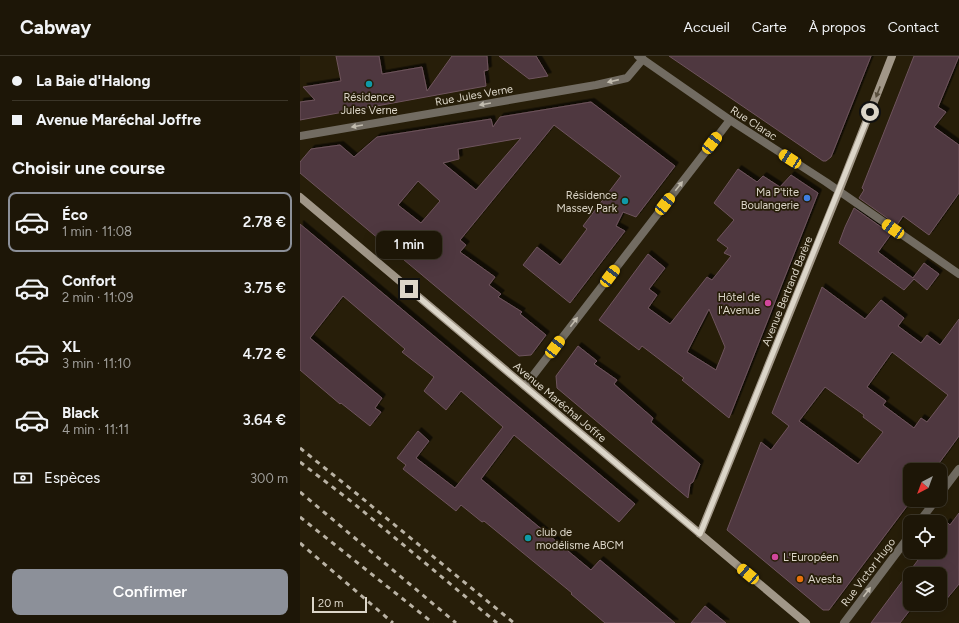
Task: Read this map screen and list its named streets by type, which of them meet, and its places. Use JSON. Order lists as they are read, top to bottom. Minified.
{"streets":{"main road":["Avenue Bertrand Barère","Avenue Maréchal Joffre"],"street":["Rue Jules Verne","Rue Clarac","Rue Victor Hugo"]},"crossings":[["Rue Jules Verne","Rue Clarac"],["Rue Clarac","Avenue Bertrand Barère"],["Avenue Bertrand Barère","Avenue Maréchal Joffre"]],"one_way":["Rue Jules Verne","Rue Victor Hugo"],"places":["Résidence Jules Verne","Ma P'tite Boulangerie","Résidence Massey Park","Hôtel de l'Avenue","club de modélisme ABCM","L'Européen","Avesta"],"scale_bar":"20 m","north":"bottom left","page":{"header":"Cabway","nav":["Accueil","Carte","À propos","Contact"],"banner":["La Baie d'Halong","Avenue Maréchal Joffre"],"heading":"Choisir une course","list":[{"name":"Éco","note":"1 min · 11:08","value":"2.78 €"},{"name":"Confort","note":"2 min · 11:09","value":"3.75 €"},{"name":"XL","note":"3 min · 11:10","value":"4.72 €"},{"name":"Black","note":"4 min · 11:11","value":"3.64 €"}],"bubble":"1 min","pay":["Espèces","300 m"],"buttons":"Confirmer","scale":"20 m"}}
